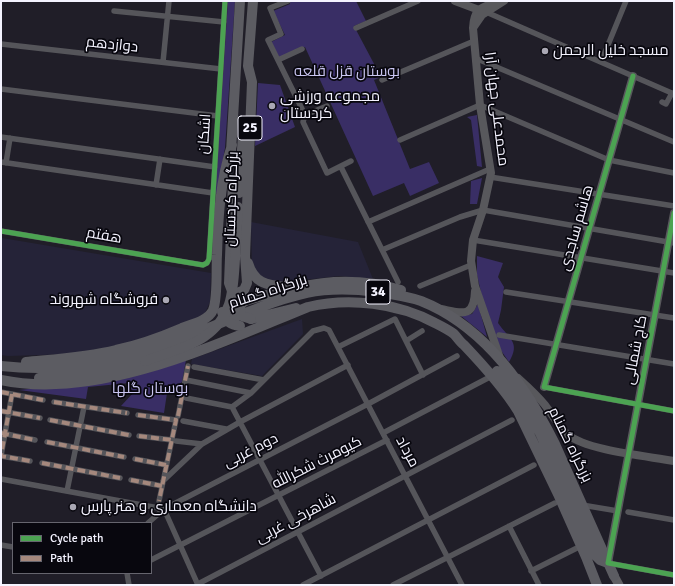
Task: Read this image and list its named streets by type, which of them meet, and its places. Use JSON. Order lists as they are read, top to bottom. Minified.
{"streets":{"highway":["25","بزرگراه کردستان","بزرگراه گمنام","34"],"street":["دوازدهم","محمدعلی جهان آرا","اشکان","هاشم ساجدی","هفتم","کاج شمالی","دوم غربی","مرداد","کیومرث شکرالله","شاهرخی غربی"]},"crossings":[["دوازدهم","اشکان"],["25","بزرگراه کردستان"],["25","بزرگراه گمنام"],["اشکان","هفتم"],["بزرگراه گمنام","34"],["بزرگراه گمنام","کاج شمالی"],["دوم غربی","مرداد"],["مرداد","کیومرث شکرالله"],["مرداد","شاهرخی غربی"]],"parks":["بوستان قزل قلعه","بوستان گلها"],"places":["مسجد خلیل الرحمن","مجموعه ورزشی کردستان","فروشگاه شهروند","دانشگاه معماری و هنر پارس"],"legend":["Cycle path","Path"]}
